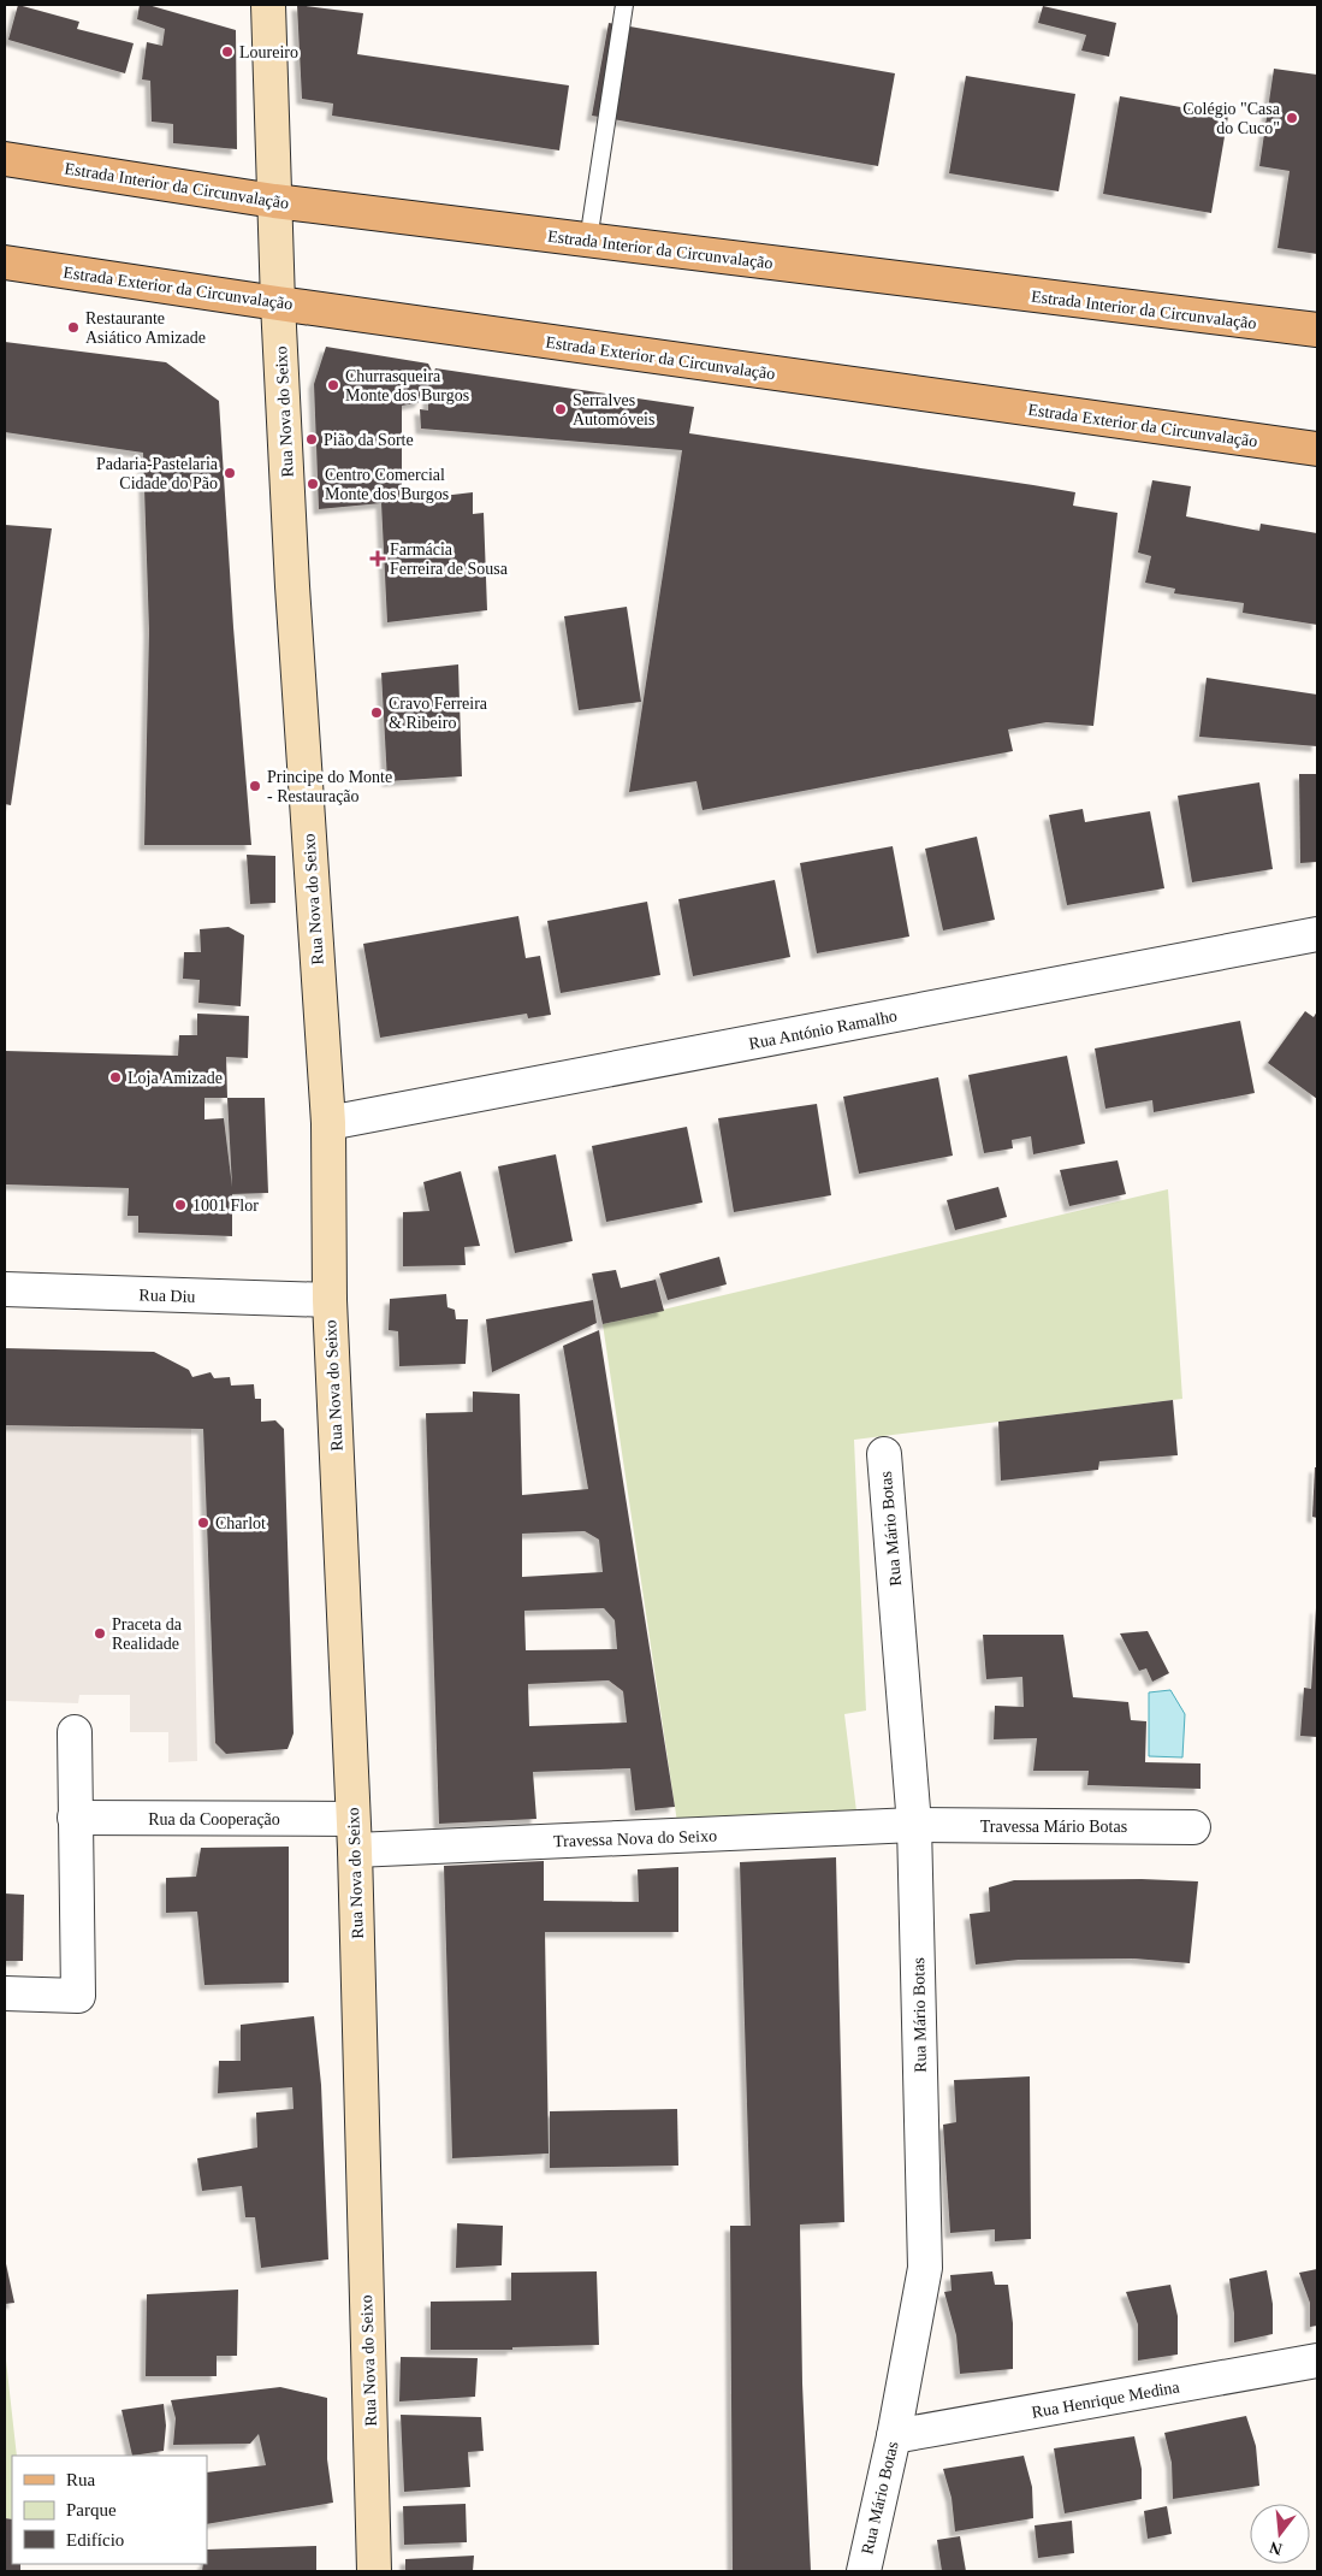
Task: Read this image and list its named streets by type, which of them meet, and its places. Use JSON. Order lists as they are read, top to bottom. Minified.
{"streets":{"main road":["Estrada Interior da Circunvalação","Estrada Exterior da Circunvalação","Rua Nova do Seixo"],"street":["Rua António Ramalho","Rua Diu","Rua Mário Botas","Rua da Cooperação","Travessa Mário Botas","Travessa Nova do Seixo","Rua Henrique Medina"]},"crossings":[["Estrada Interior da Circunvalação","Rua Nova do Seixo"],["Estrada Exterior da Circunvalação","Rua Nova do Seixo"],["Rua Nova do Seixo","Rua António Ramalho"],["Rua Nova do Seixo","Rua Diu"],["Rua Nova do Seixo","Rua da Cooperação"],["Rua Nova do Seixo","Travessa Nova do Seixo"],["Rua Mário Botas","Travessa Mário Botas"],["Rua Mário Botas","Travessa Nova do Seixo"],["Rua Mário Botas","Rua Henrique Medina"],["Rua da Cooperação","Travessa Nova do Seixo"],["Travessa Mário Botas","Travessa Nova do Seixo"]],"places":{"other":["Loureiro","Colégio \"Casa do Cuco\"","Restaurante Asiático Amizade","Churrasqueira Monte dos Burgos","Serralves Automóveis","Pião da Sorte","Padaria-Pastelaria Cidade do Pão","Centro Comercial Monte dos Burgos","Cravo Ferreira & Ribeiro","Principe do Monte - Restauração","Loja Amizade","1001 Flor","Charlot","Praceta da Realidade"],"health":["Farmácia Ferreira de Sousa"]},"legend":["Rua","Parque","Edifício"],"north":"bottom"}
